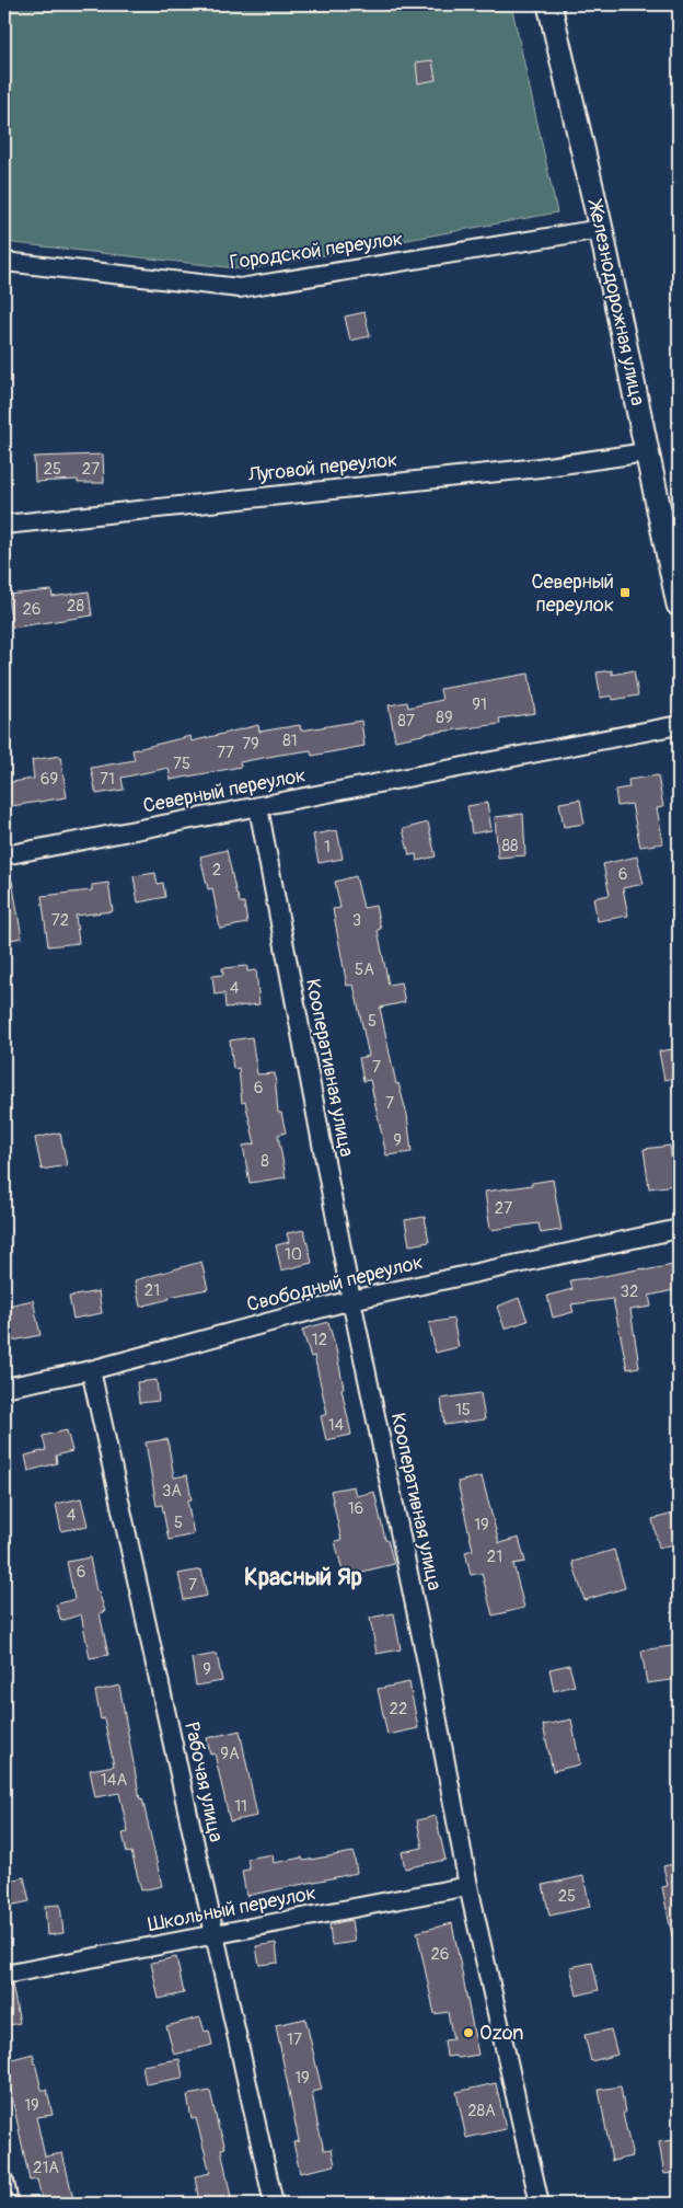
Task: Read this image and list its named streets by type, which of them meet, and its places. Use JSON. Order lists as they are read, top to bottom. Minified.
{"streets":{"main road":["Железнодорожная улица"],"street":["Городской переулок","Луговой переулок","Северный переулок","Кооперативная улица","Свободный переулок","Рабочая улица","Школьный переулок"]},"crossings":[["Городской переулок","Железнодорожная улица"],["Железнодорожная улица","Луговой переулок"],["Северный переулок","Кооперативная улица"],["Кооперативная улица","Свободный переулок"],["Кооперативная улица","Школьный переулок"],["Свободный переулок","Рабочая улица"],["Рабочая улица","Школьный переулок"]],"districts":["Красный Яр"],"places":{"transit":["Северный переулок"],"other":["Ozon"]},"house_numbers":["25","27","28","26","91","89","87","81","79","77","75","69","71","88","1","2","6","72","3","5А","4","5","7","6","7","9","8","27","10","21","32","12","15","14","3А","16","4","5","19","21","6","7","9","22","9А","14А","11","25","26","17","19","19","28А","21А"]}
